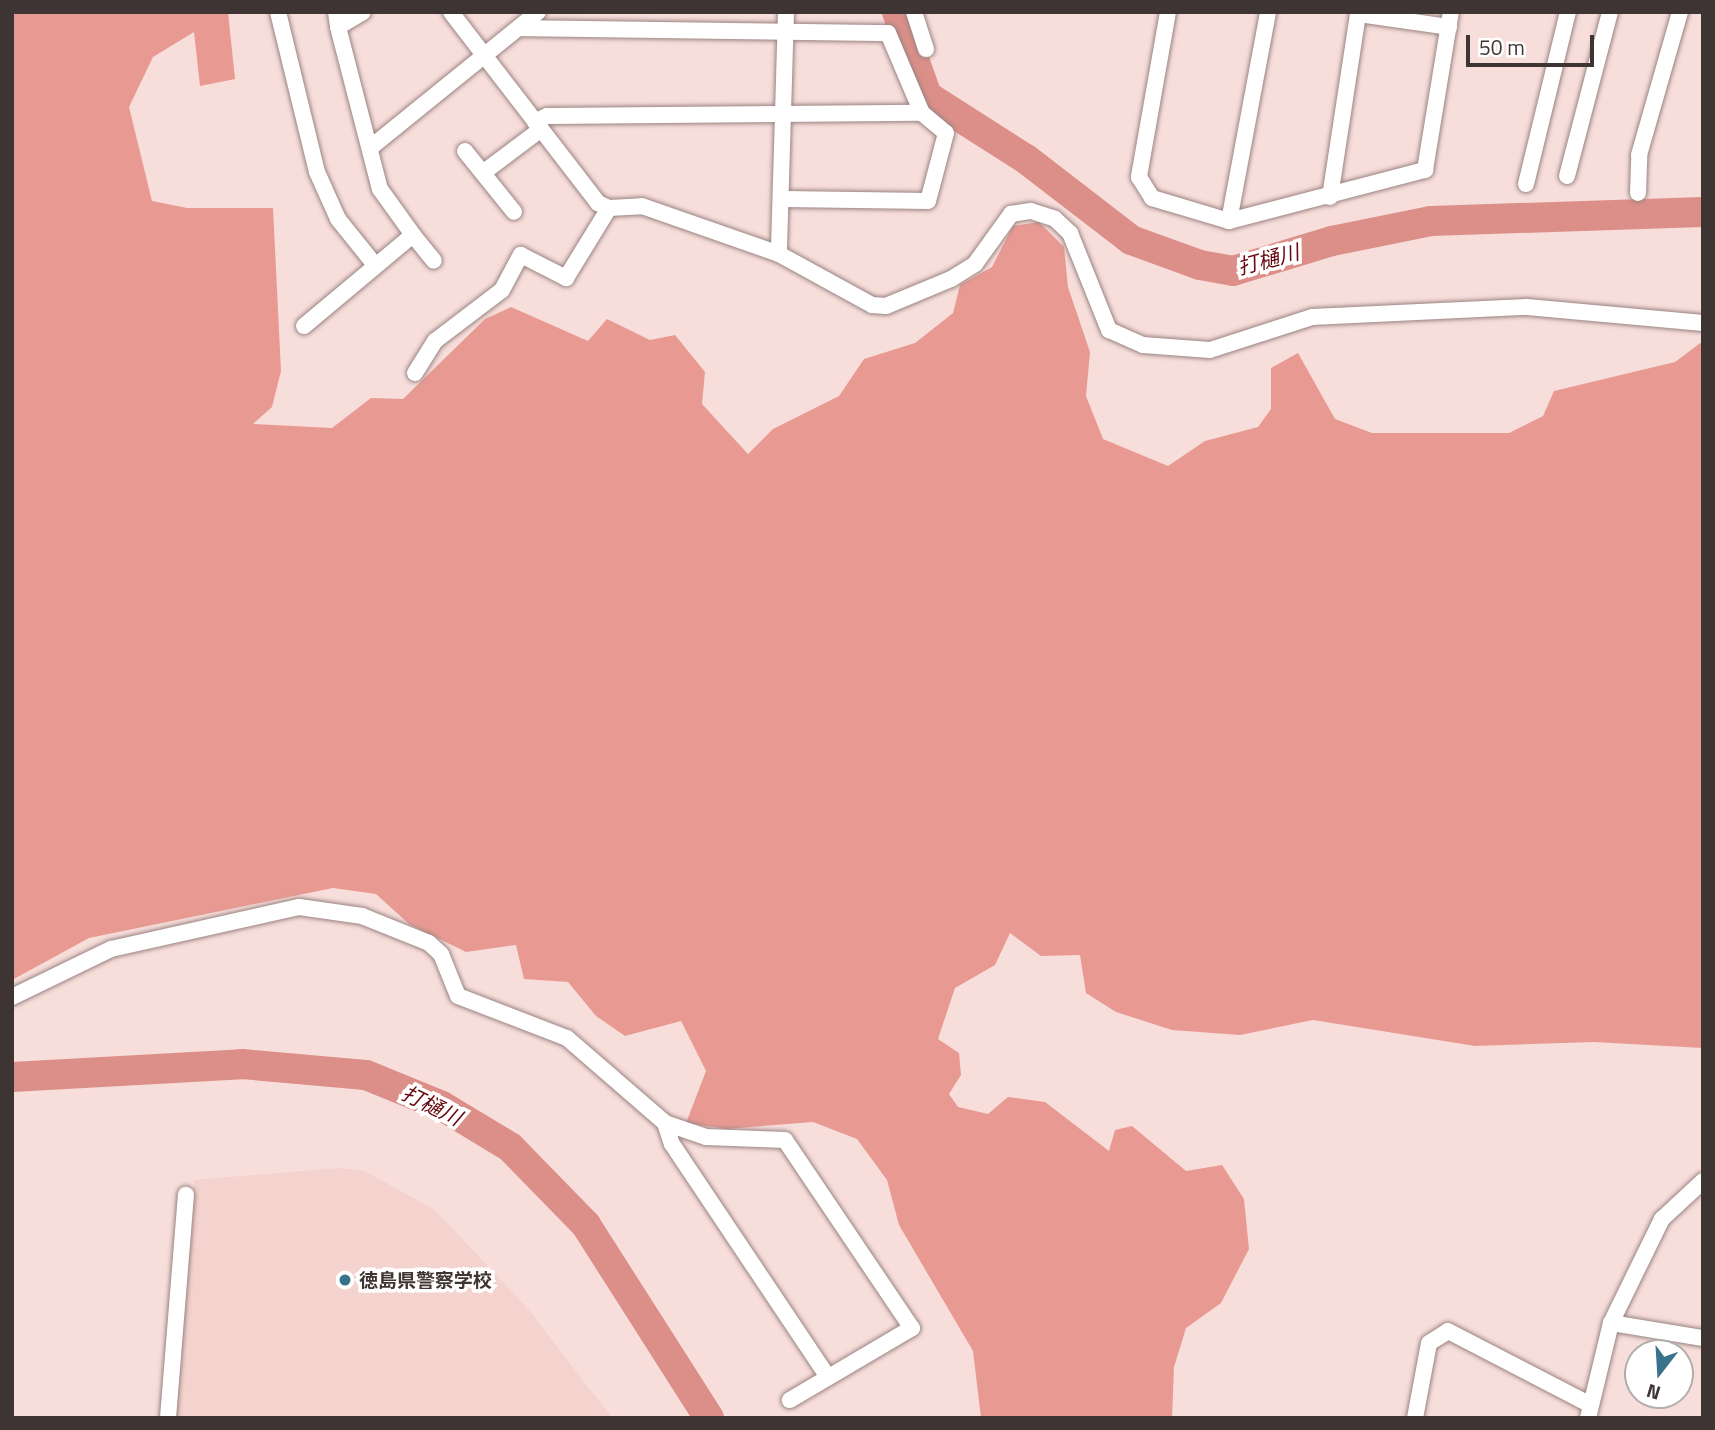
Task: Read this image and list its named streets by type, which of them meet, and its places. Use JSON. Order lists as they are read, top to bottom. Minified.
{"water":["打樋川"],"places":["徳島県警察学校"],"scale_bar":"50 m","north":"bottom"}
